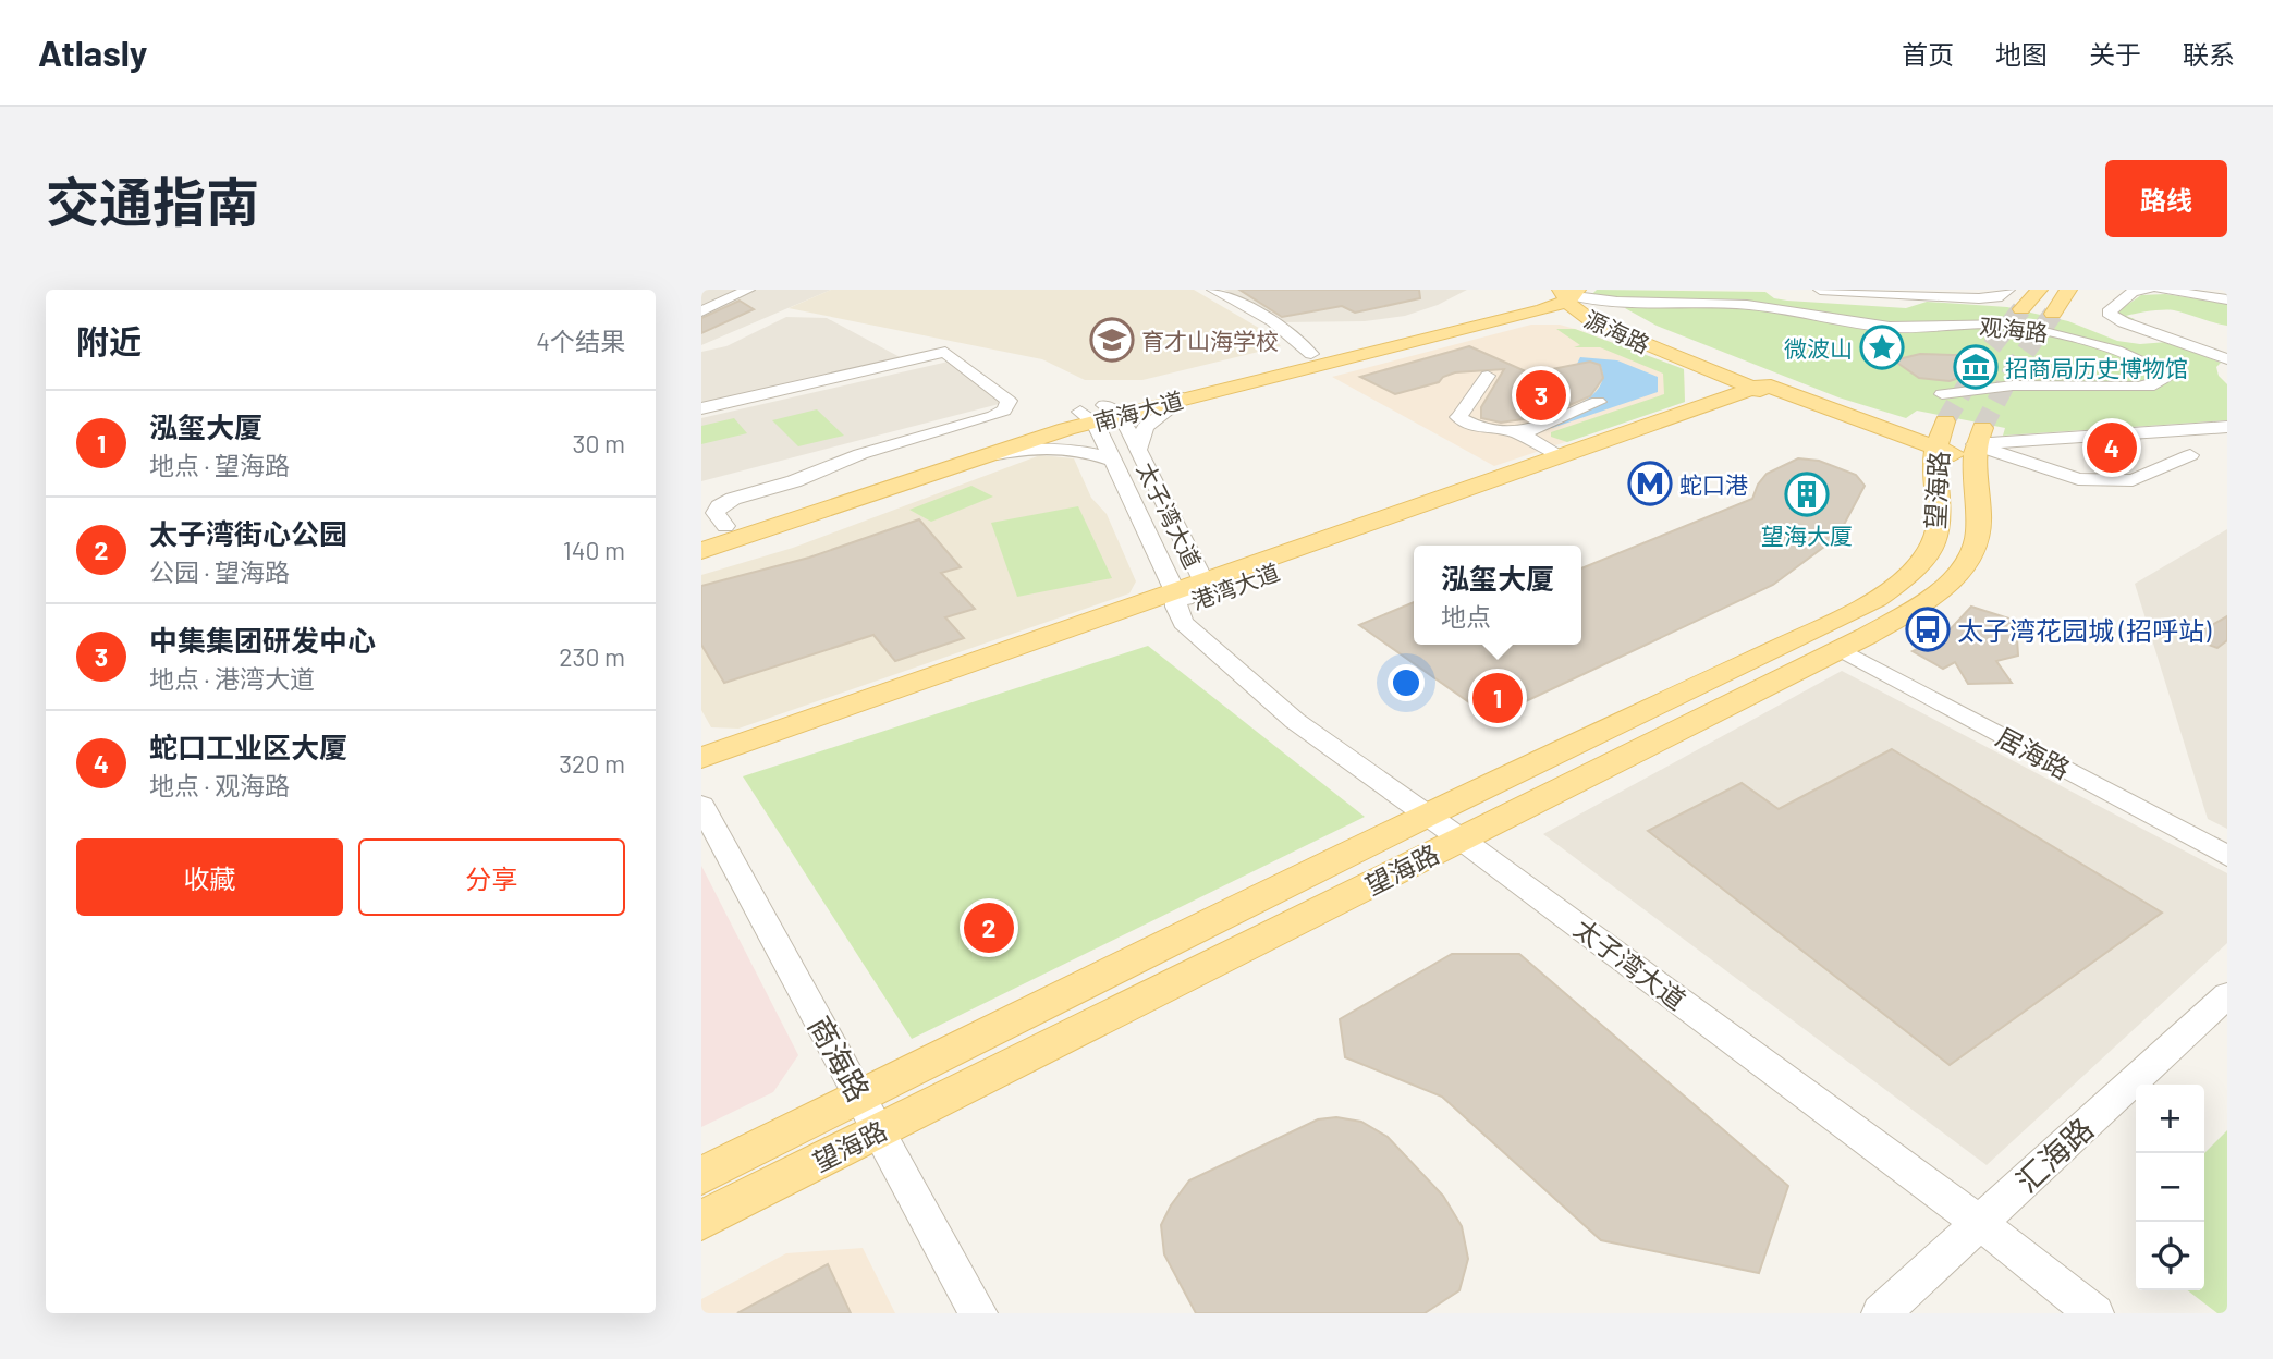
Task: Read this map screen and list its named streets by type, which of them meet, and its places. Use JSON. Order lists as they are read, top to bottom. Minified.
{"streets":{"main road":["源海路","南海大道","望海路","港湾大道"],"street":["观海路","太子湾大道","居海路","商海路","汇海路"]},"crossings":[["观海路","源海路"],["观海路","南海大道"],["源海路","南海大道"],["源海路","望海路"],["源海路","港湾大道"],["南海大道","太子湾大道"],["望海路","太子湾大道"],["望海路","居海路"],["望海路","商海路"],["太子湾大道","港湾大道"],["太子湾大道","汇海路"]],"places":{"school or university":["育才山海学校"],"place":["微波山"],"museum":["招商局历史博物馆"],"metro station":["蛇口港"],"building":["望海大厦"],"bus stop":["太子湾花园城 (招呼站)"]},"page":{"header":"Atlasly","nav":["首页","地图","关于","联系"],"title":"交通指南","buttons":["路线",["收藏","分享"]],"heading":["附近","4个结果"],"pins":["3","4","1","2"],"list":[{"mark":"1","name":"泓玺大厦","note":"地点 · 望海路","value":"30 m"},{"mark":"2","name":"太子湾街心公园","note":"公园 · 望海路","value":"140 m"},{"mark":"3","name":"中集集团研发中心","note":"地点 · 港湾大道","value":"230 m"},{"mark":"4","name":"蛇口工业区大厦","note":"地点 · 观海路","value":"320 m"}],"popup":["泓玺大厦","地点"],"map_buttons":["+","−"]}}
